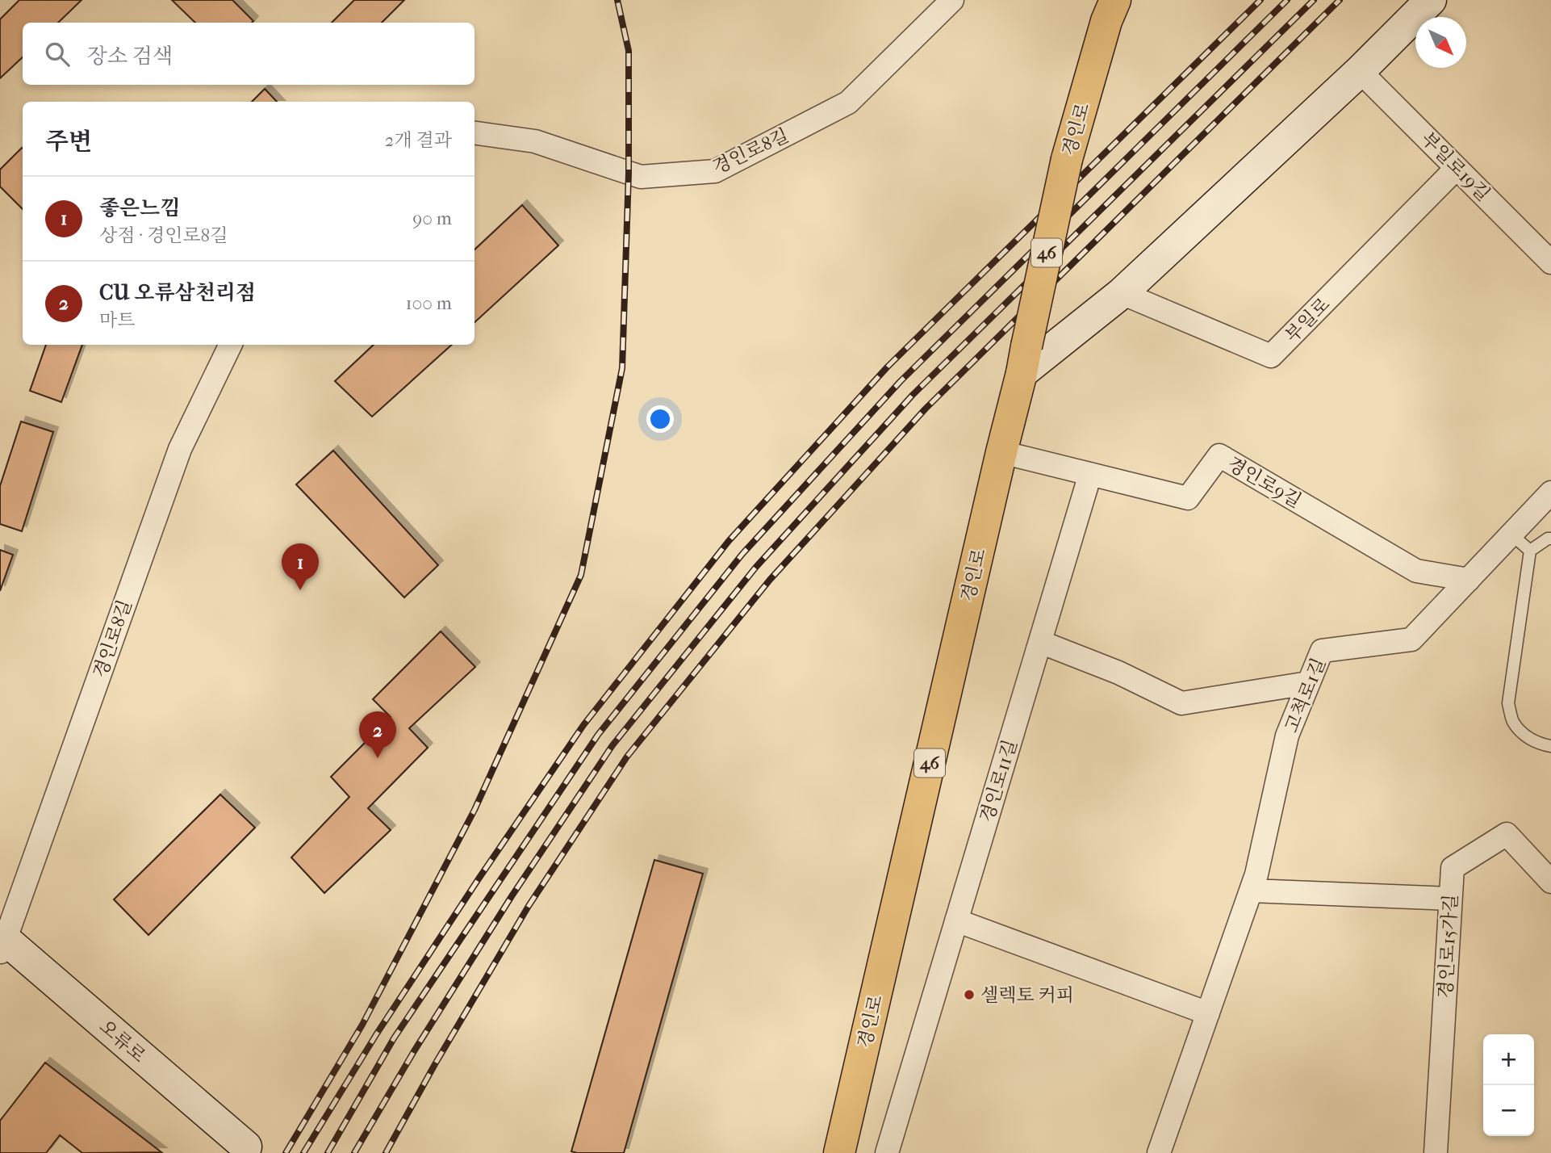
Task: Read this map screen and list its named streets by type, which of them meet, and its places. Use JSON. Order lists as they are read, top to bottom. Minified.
{"streets":{"main road":["경인로","46"],"street":["경인로8길","부일로19길","부일로","경인로9길","고척로1길","경인로11길","경인로15가길","오류로"]},"crossings":[["경인로","경인로9길"],["경인로8길","오류로"],["부일로19길","부일로"],["경인로9길","고척로1길"],["경인로9길","경인로11길"]],"places":["셀렉토 커피"],"north":"bottom right","page":{"search":"장소 검색","heading":["주변","2개 결과"],"list":[{"mark":"1","name":"좋은느낌","note":"상점 · 경인로8길","value":"90 m"},{"mark":"2","name":"CU 오류삼천리점","note":"마트","value":"100 m"}],"pins":["1","2"],"map_buttons":["+","−"]}}
